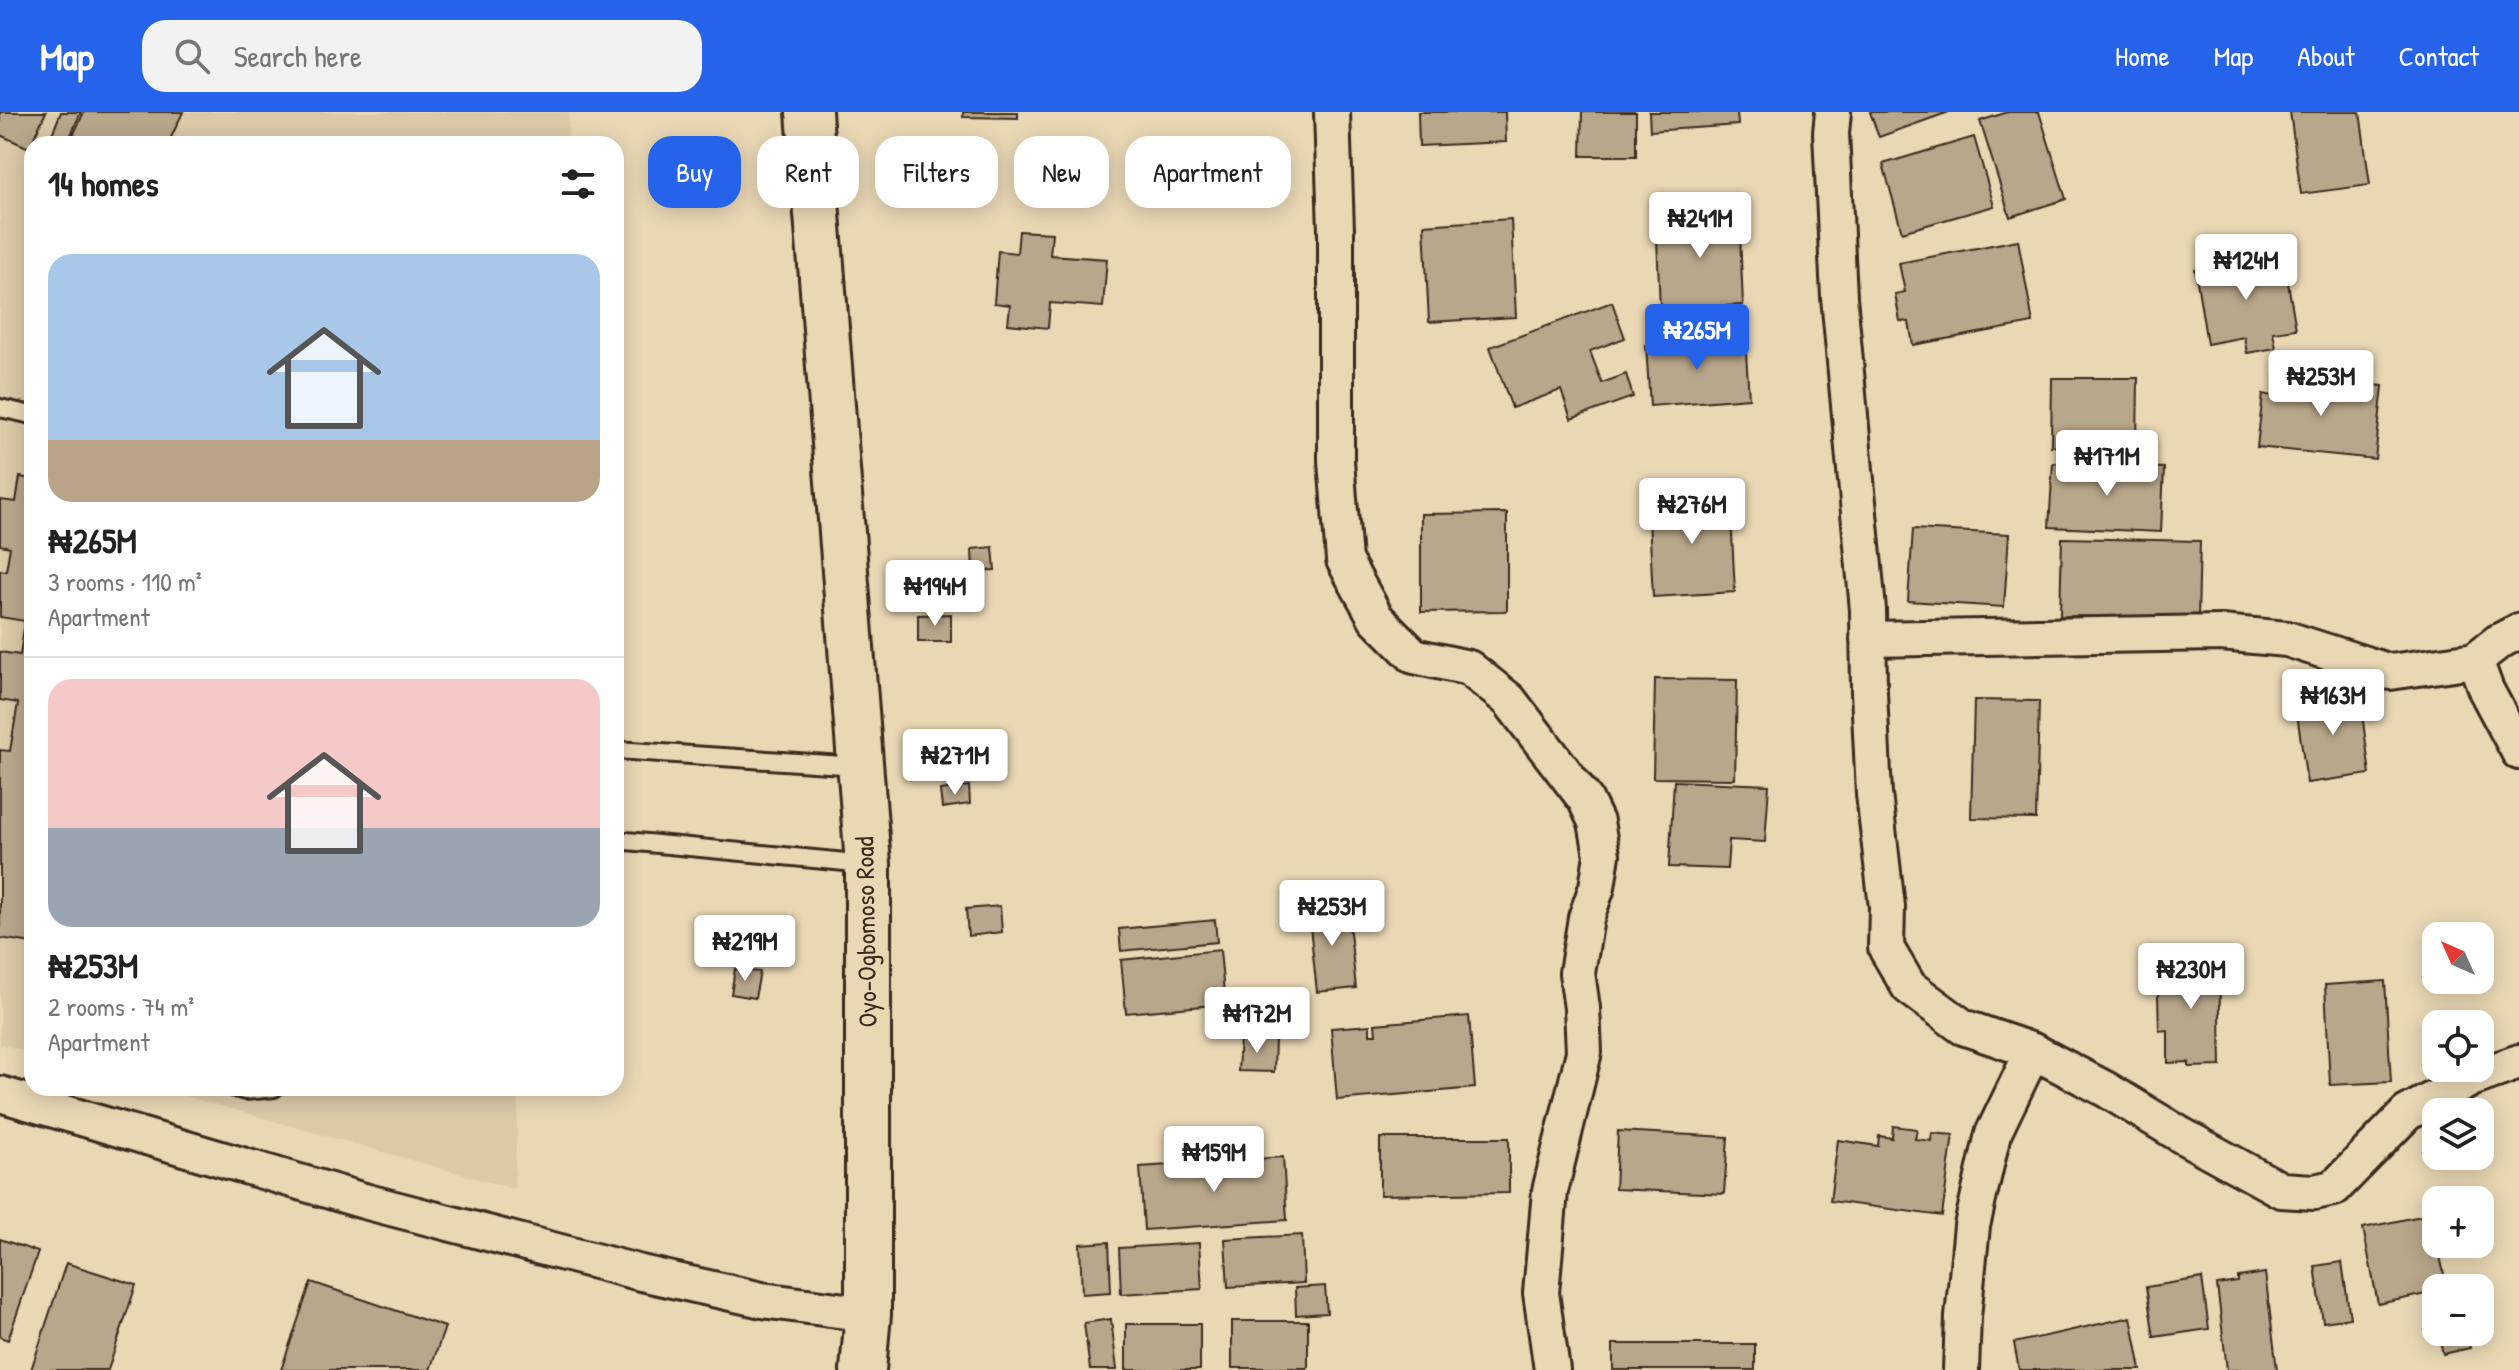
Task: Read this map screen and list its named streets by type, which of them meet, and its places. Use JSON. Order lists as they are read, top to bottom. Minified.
{"streets":{"highway":["Oyo-Ogbomoso Road"]},"north":"top left","page":{"header":"Map","search":"Search here","nav":["Home","Map","About","Contact"],"chip":["Buy","Rent","Filters","New","Apartment"],"heading":"14 homes","price":["₦241M","₦124M","₦265M","₦253M","₦171M","₦276M","₦194M","₦163M","₦271M","₦253M","₦219M","₦230M","₦172M","₦159M"],"list":[{"name":"₦265M","note":"3 rooms · 110 m² · Apartment"},{"name":"₦253M","note":"2 rooms · 74 m² · Apartment"}],"map_buttons":["+","−"]}}
